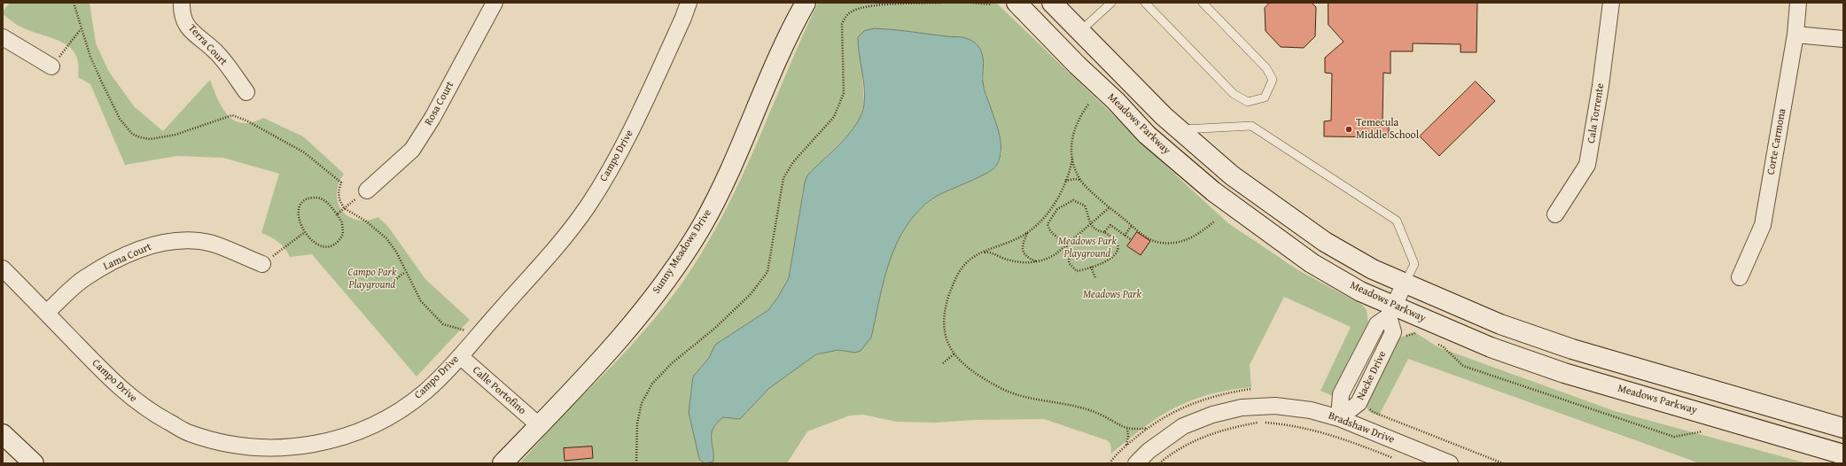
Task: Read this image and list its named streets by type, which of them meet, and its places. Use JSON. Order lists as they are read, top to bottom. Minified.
{"streets":{"main road":["Meadows Parkway","Sunny Meadows Drive"],"street":["Terra Court","Rosa Court","Cala Torrente","Corte Carmona","Campo Drive","Lama Court","Nacke Drive","Calle Portofino","Bradshaw Drive"]},"crossings":[["Meadows Parkway","Nacke Drive"],["Campo Drive","Lama Court"],["Campo Drive","Calle Portofino"],["Sunny Meadows Drive","Calle Portofino"],["Nacke Drive","Bradshaw Drive"]],"parks":["Meadows Park Playground","Campo Park Playground","Meadows Park"],"places":["Temecula Middle School"]}
